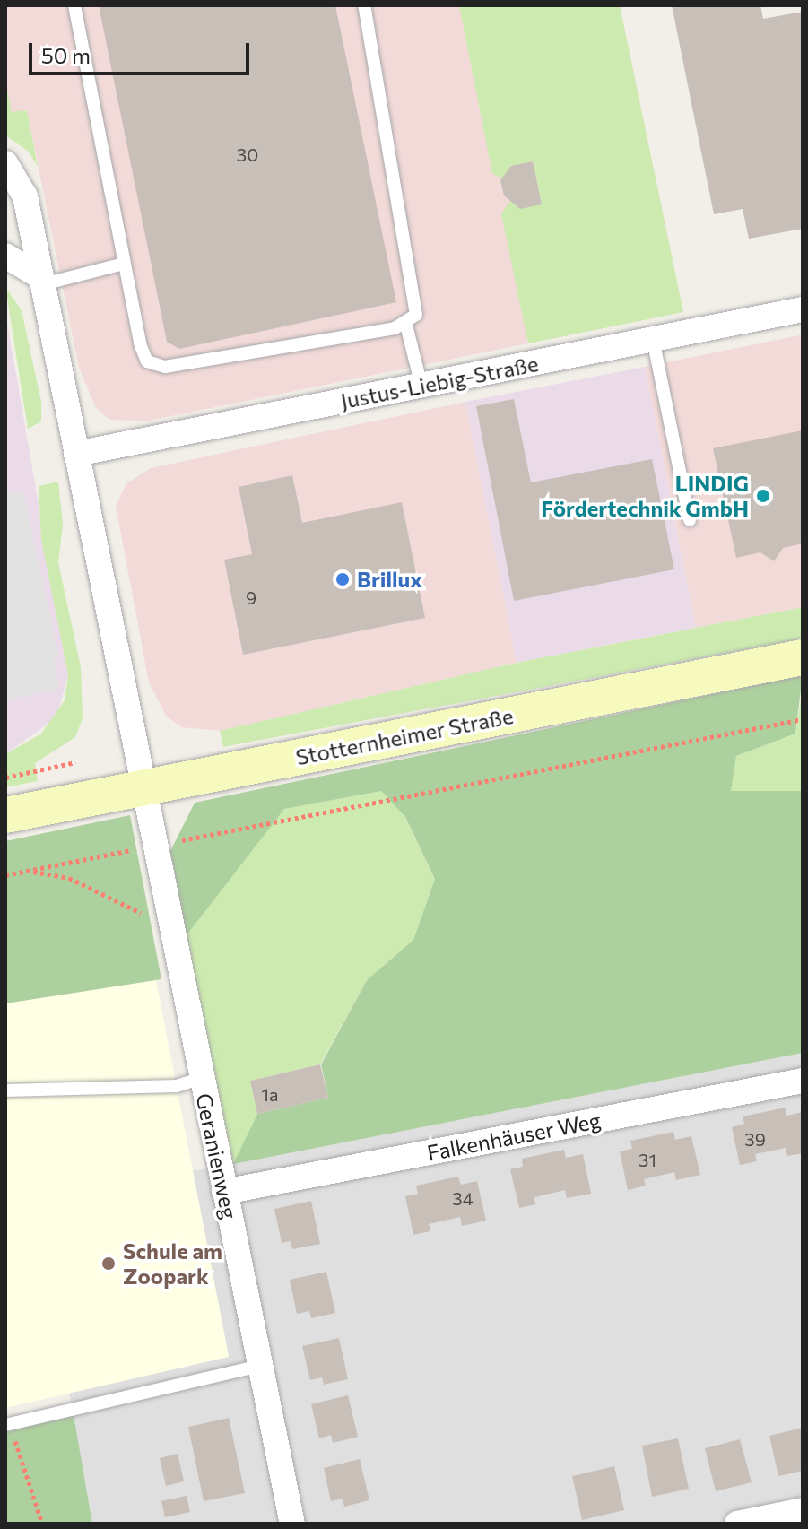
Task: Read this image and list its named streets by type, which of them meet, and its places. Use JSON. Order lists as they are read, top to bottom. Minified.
{"streets":{"main road":["Stotternheimer Straße"],"street":["Justus-Liebig-Straße","Falkenhäuser Weg","Geranienweg"]},"crossings":[["Stotternheimer Straße","Geranienweg"],["Falkenhäuser Weg","Geranienweg"]],"places":["LINDIG Fördertechnik GmbH","Brillux","Schule am Zoopark"],"house_numbers":["30","9","1a","39","31","34"],"scale_bar":"50 m"}
